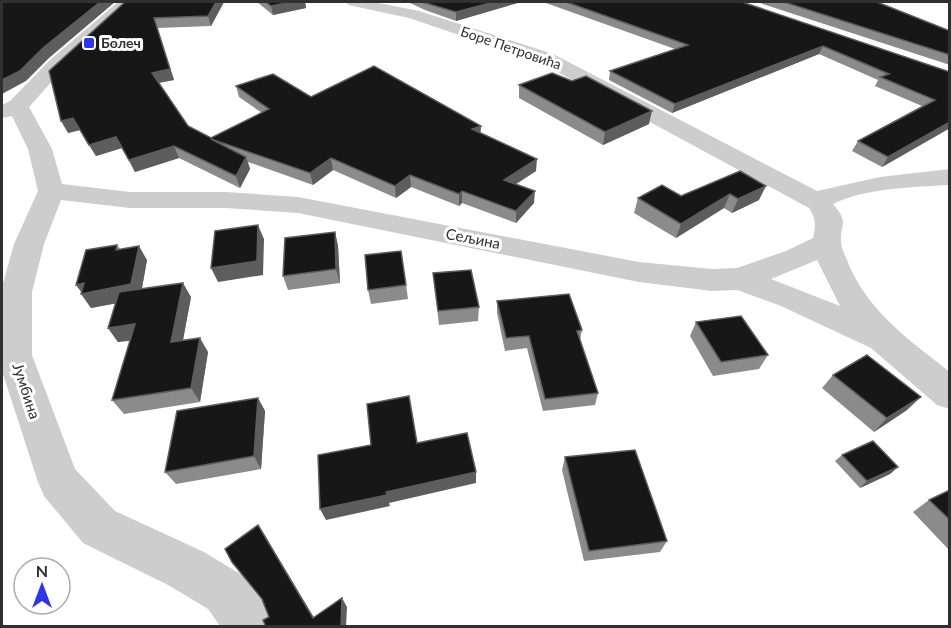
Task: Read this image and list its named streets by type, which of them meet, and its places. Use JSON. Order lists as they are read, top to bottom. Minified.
{"streets":{"street":["Боре Петровића","Сељина","Јумбина"]},"crossings":[["Сељина","Јумбина"]],"places":{"transit":["Болеч"]},"north":"top"}
